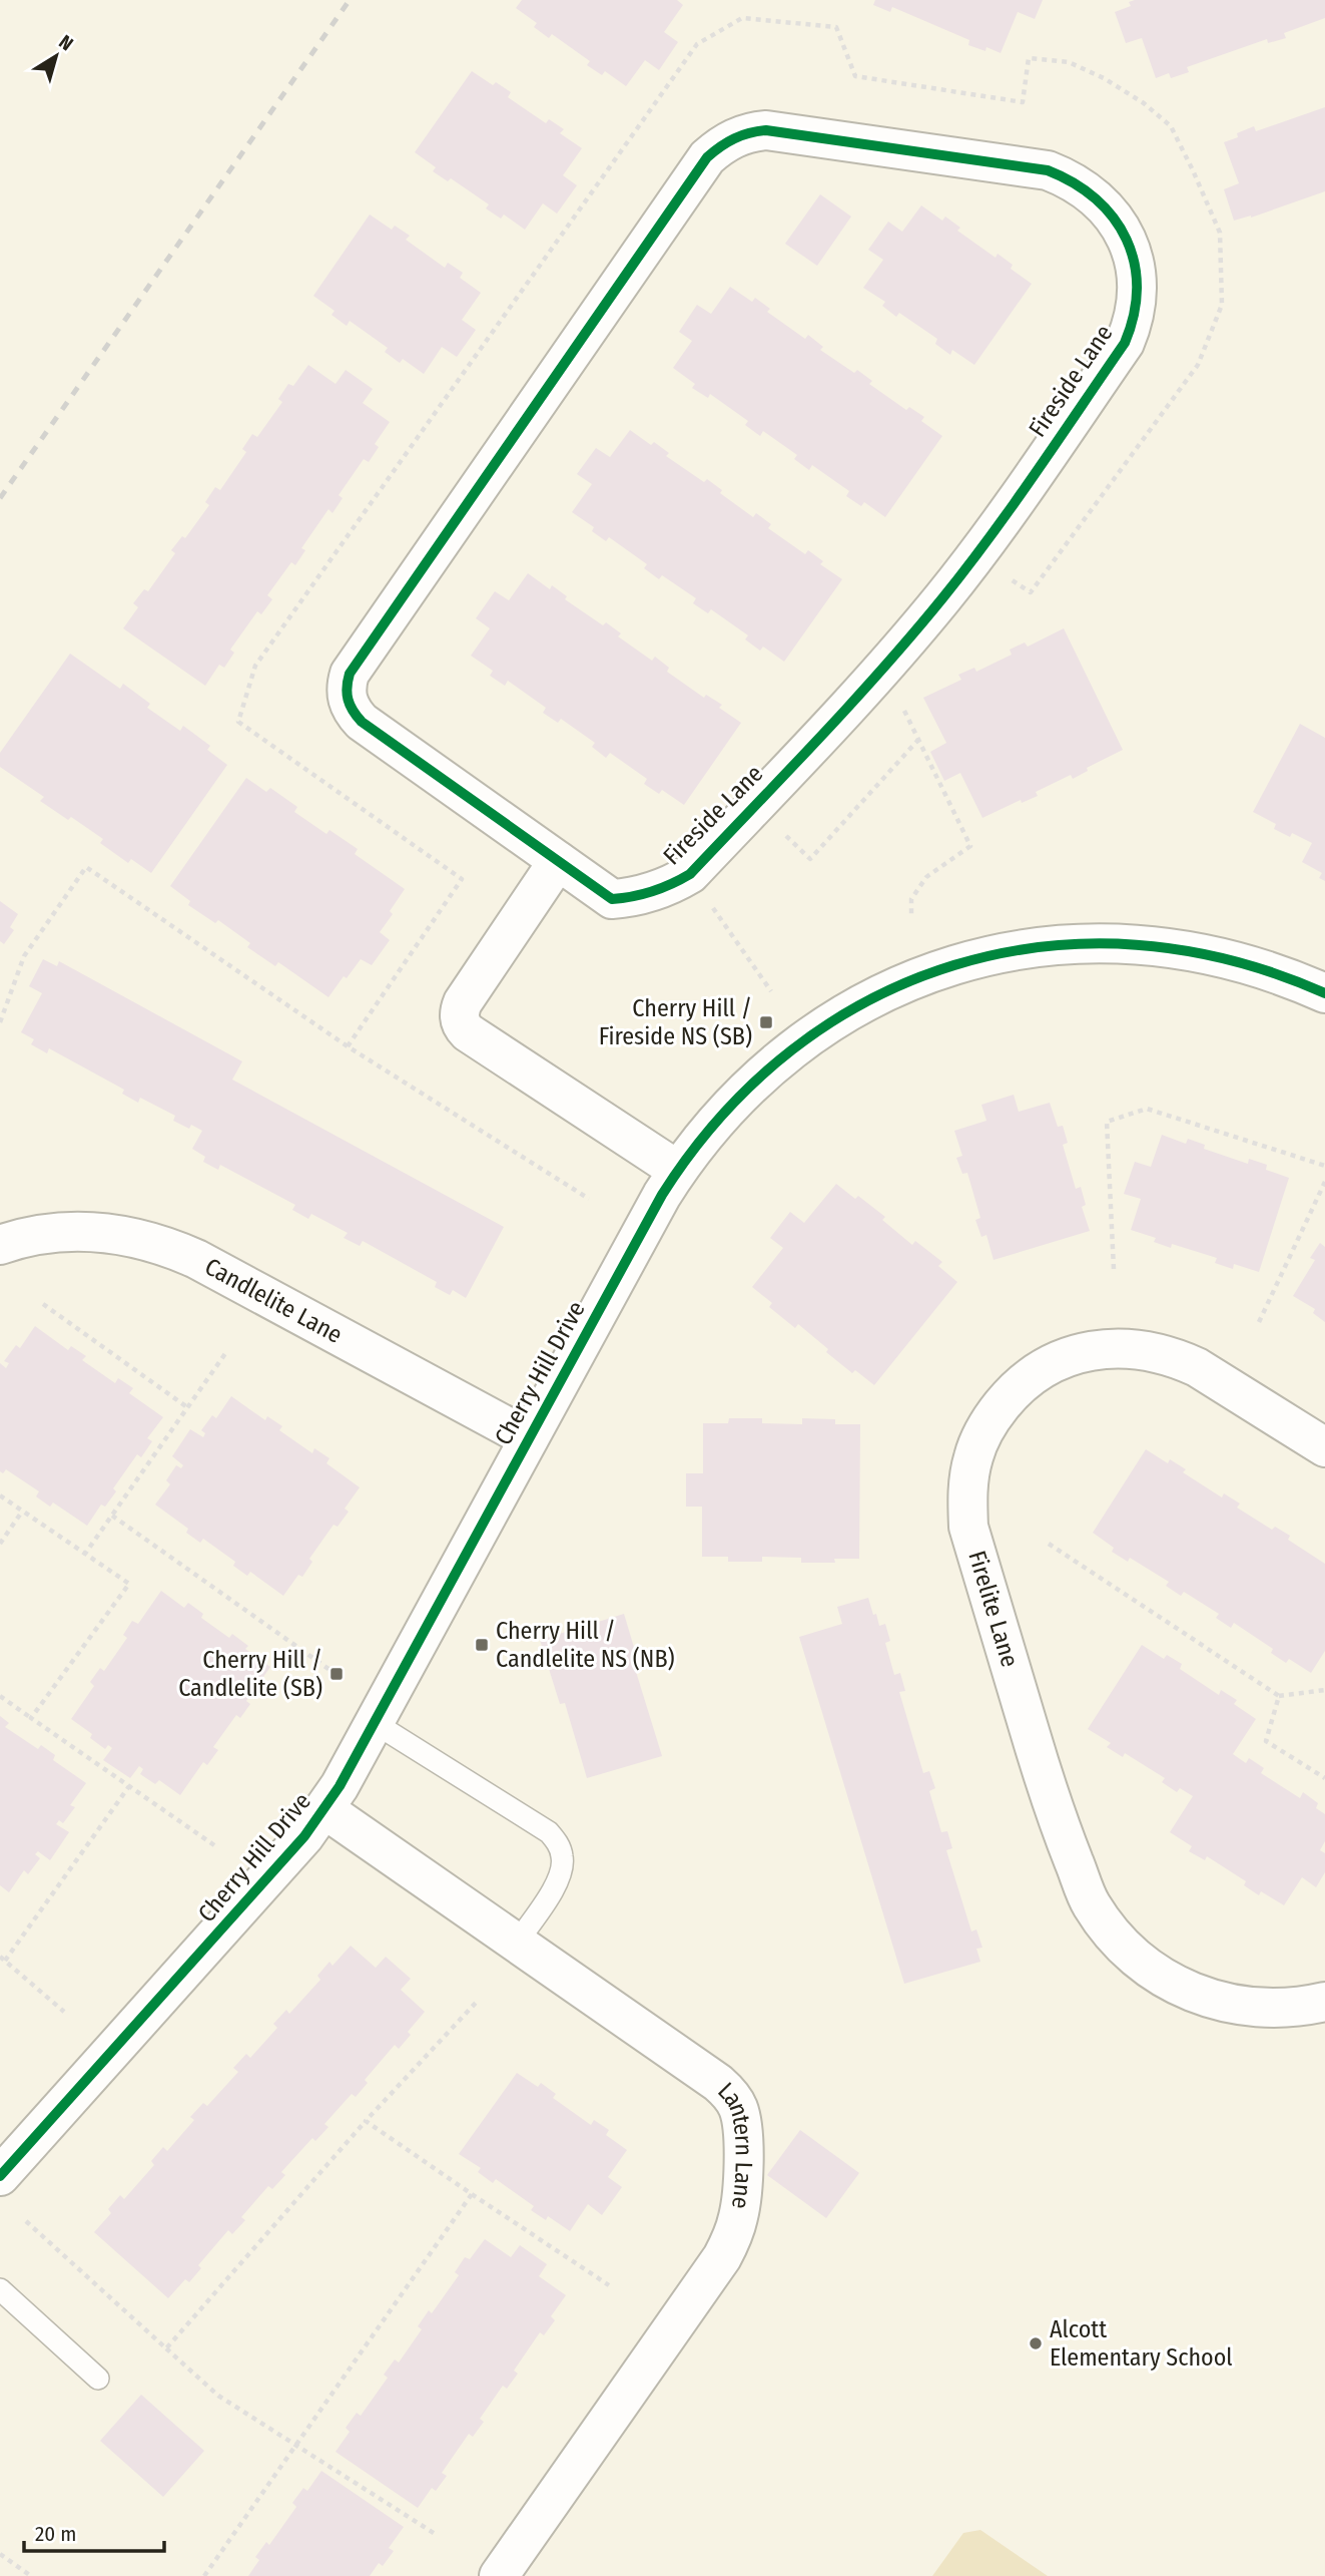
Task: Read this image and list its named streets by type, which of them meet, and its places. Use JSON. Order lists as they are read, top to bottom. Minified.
{"streets":{"street":["Fireside Lane","Candlelite Lane","Cherry Hill Drive","Firelite Lane","Lantern Lane"]},"crossings":[["Candlelite Lane","Cherry Hill Drive"],["Cherry Hill Drive","Lantern Lane"]],"places":{"transit":["Cherry Hill / Fireside NS (SB)","Cherry Hill / Candlelite NS (NB)","Cherry Hill / Candlelite (SB)"],"other":["Alcott Elementary School"]},"scale_bar":"20 m","north":"top right"}
